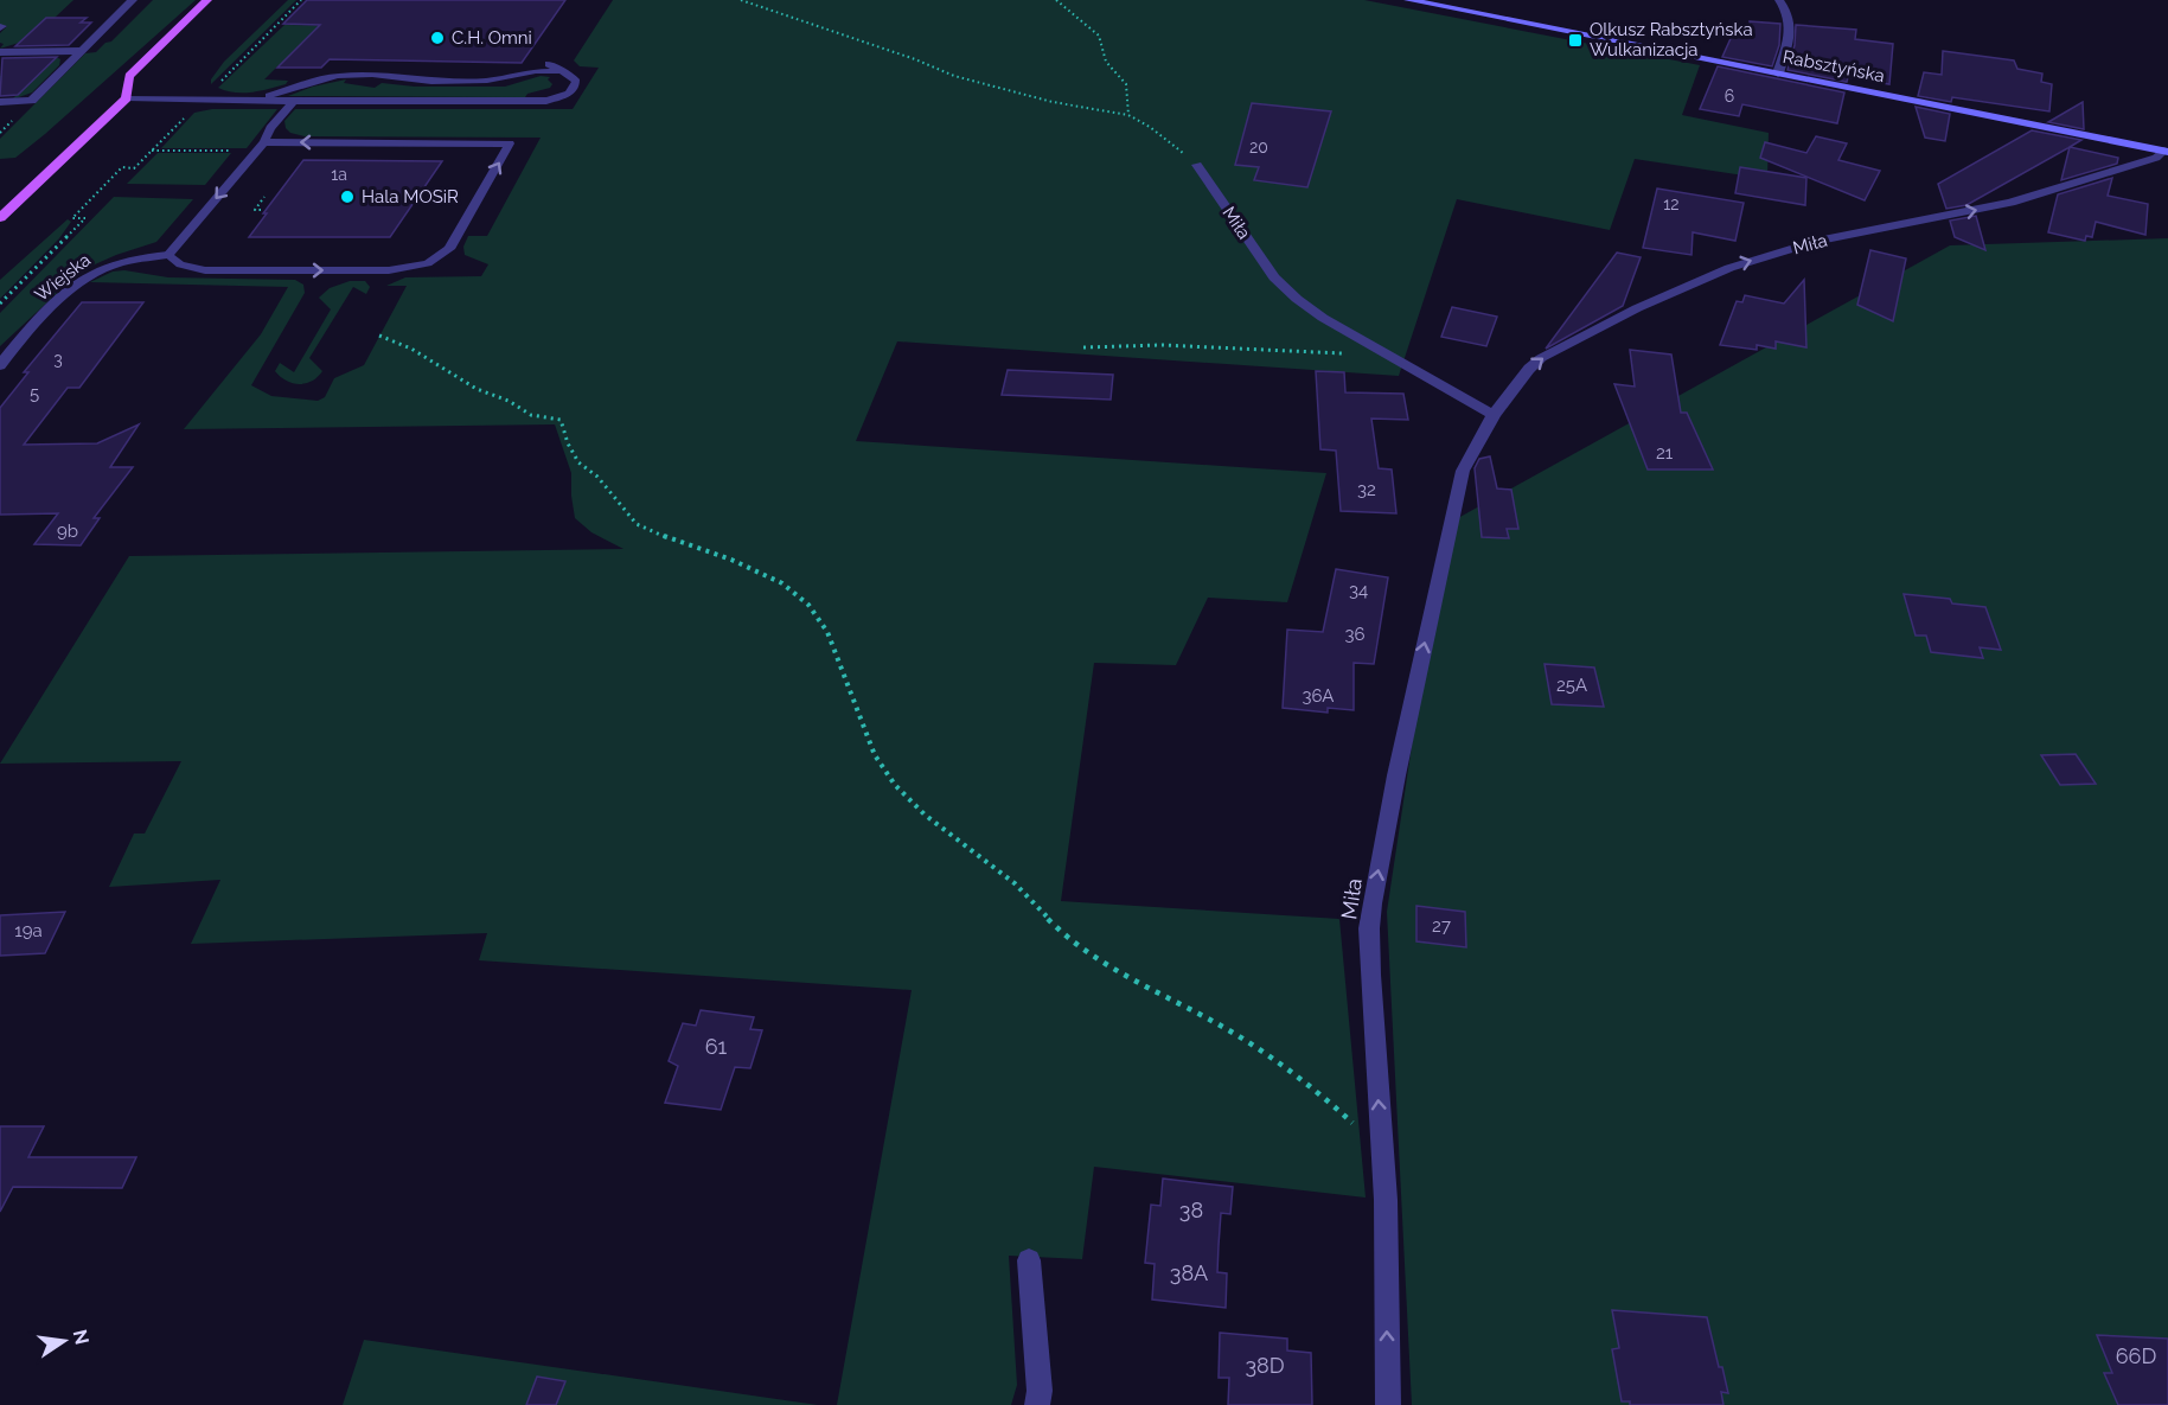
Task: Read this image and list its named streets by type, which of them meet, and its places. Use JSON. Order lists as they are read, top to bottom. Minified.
{"streets":{"street":["Rabsztyńska","Miła","Wiejska"]},"crossings":[["Rabsztyńska","Miła"]],"one_way":["Miła"],"places":{"other":["C.H. Omni","Hala MOSiR"],"transit":["Olkusz Rabsztyńska Wulkanizacja"]},"house_numbers":["6","20","1a","12","3","5","21","32","9b","34","36","25A","36A","27","19a","61","38","38A","66D","38D"],"north":"right"}
